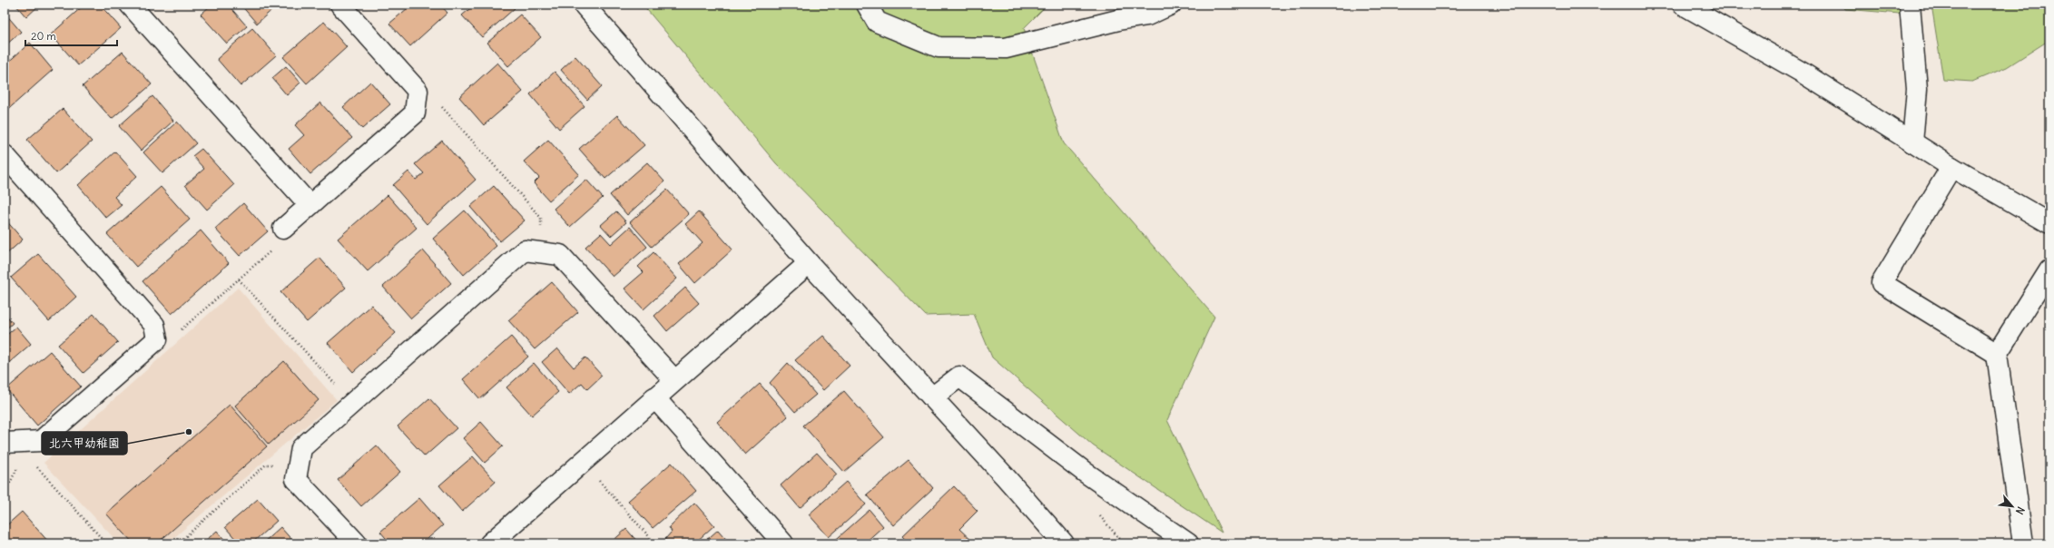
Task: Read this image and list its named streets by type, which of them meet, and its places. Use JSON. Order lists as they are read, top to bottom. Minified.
{"places":["北六甲幼稚園"],"scale_bar":"20 m","north":"bottom right"}
